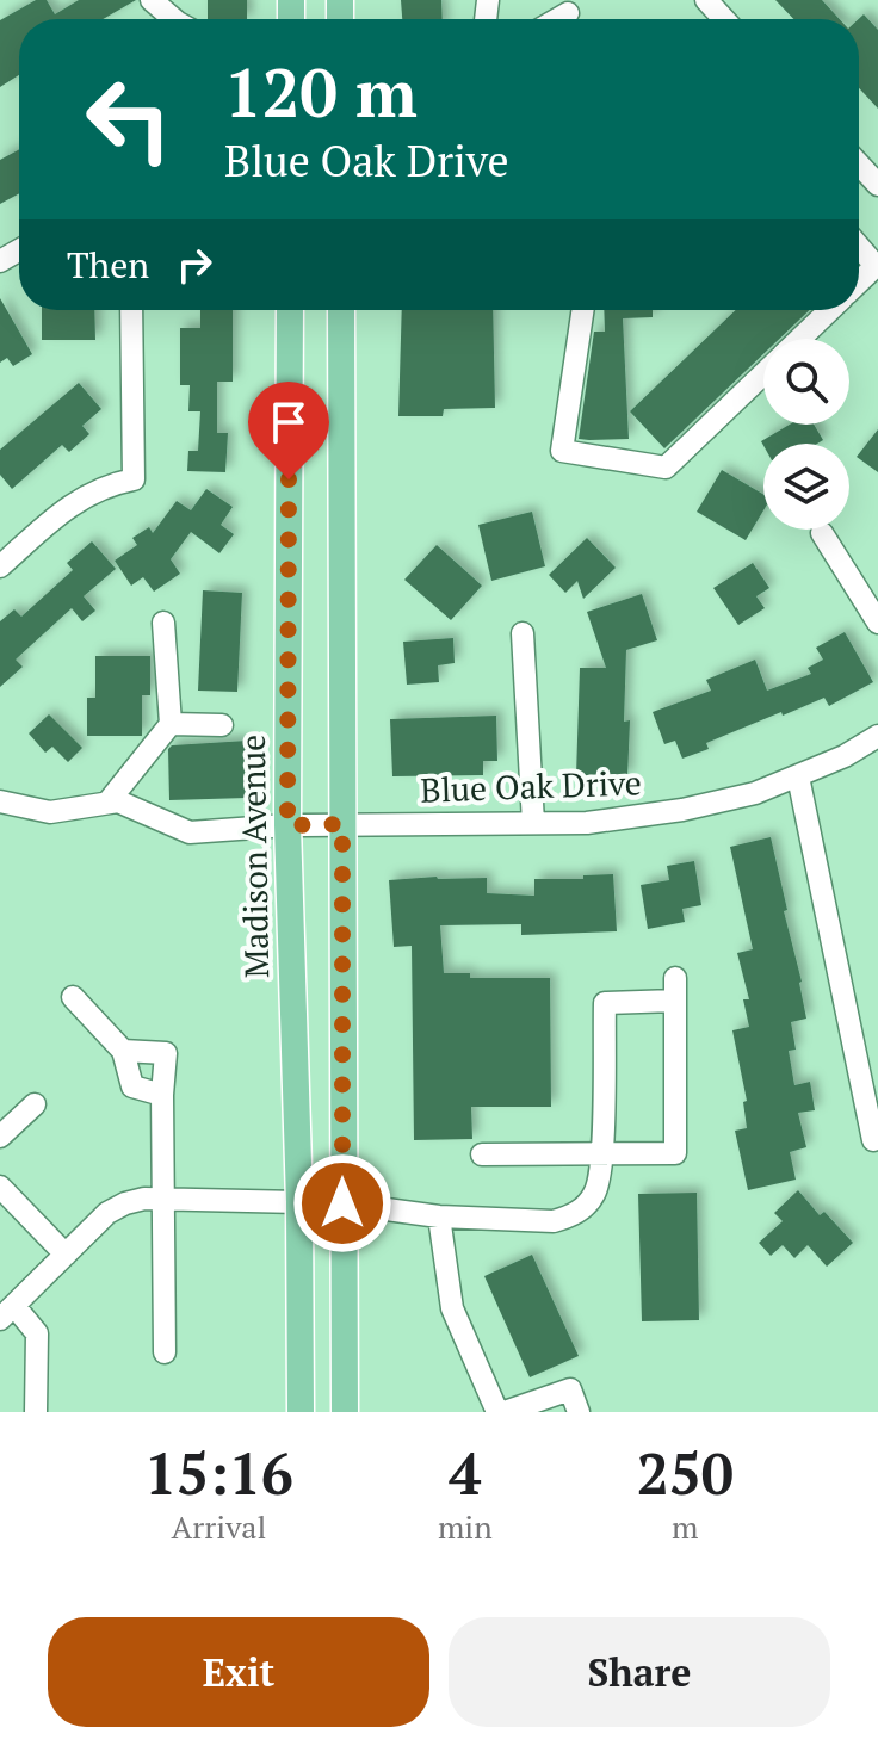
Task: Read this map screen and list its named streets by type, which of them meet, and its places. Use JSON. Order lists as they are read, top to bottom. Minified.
{"streets":{"main road":["Madison Avenue"],"street":["Blue Oak Drive"]},"crossings":[["Blue Oak Drive","Madison Avenue"]],"page":{"turn":["120 m","Blue Oak Drive"],"then":"Then","eta":["15:16","Arrival","4","min","250","m"],"buttons":["Exit","Share"]}}
